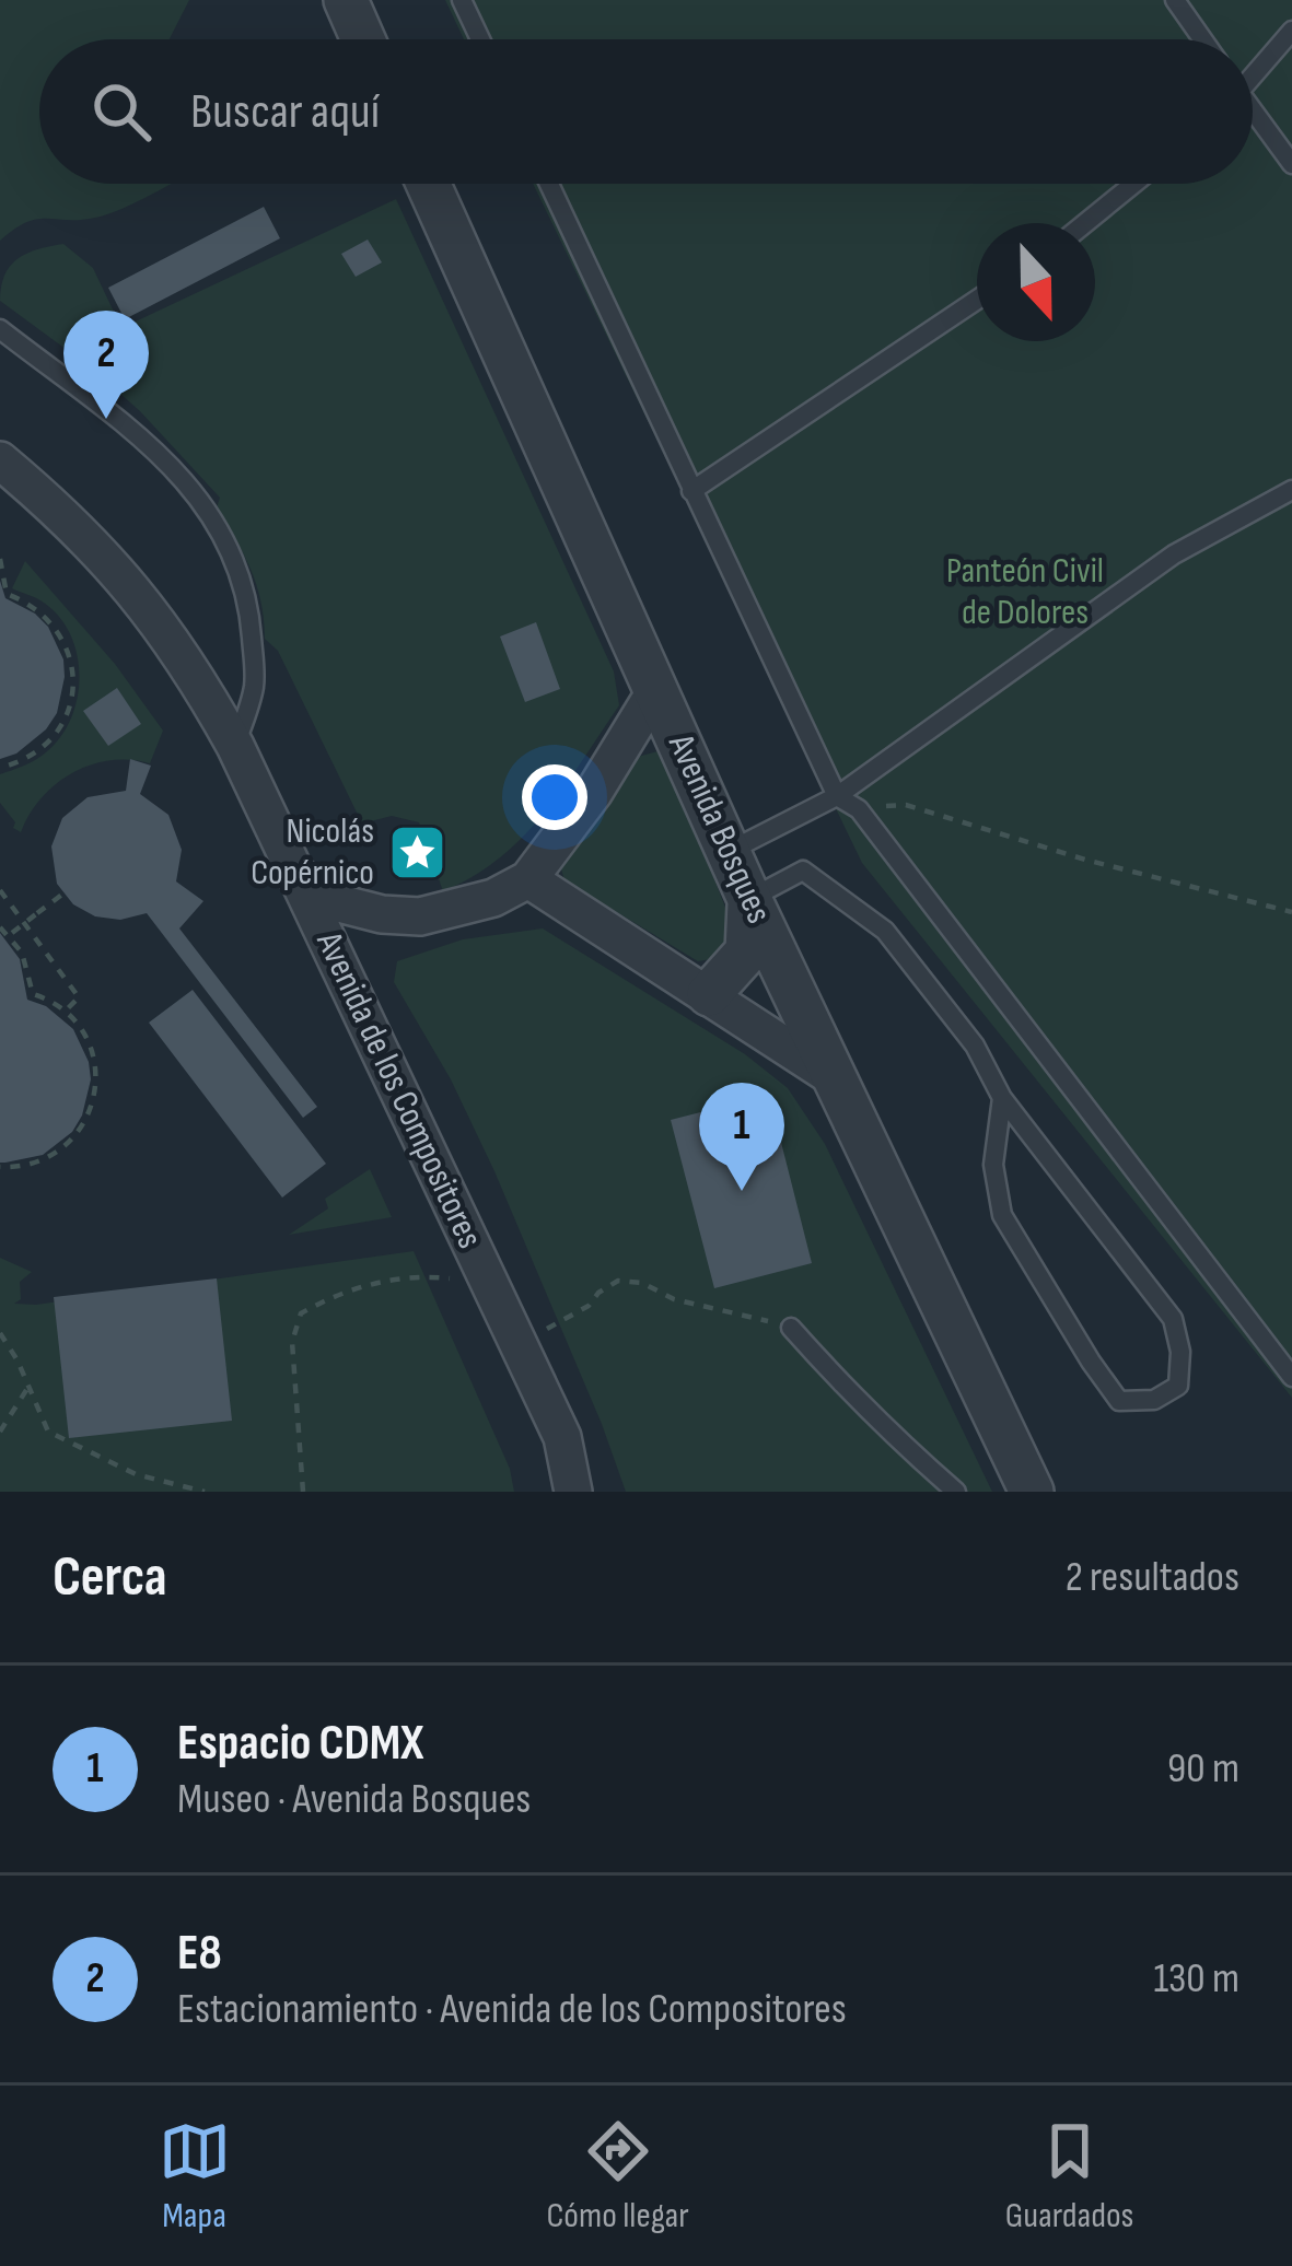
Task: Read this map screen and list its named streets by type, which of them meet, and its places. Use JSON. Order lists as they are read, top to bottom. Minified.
{"streets":{"street":["Avenida Bosques","Avenida de los Compositores"]},"parks":["Panteón Civil de Dolores"],"places":{"place":["Nicolás Copérnico"]},"north":"bottom","page":{"search":"Buscar aquí","pins":["2","1"],"heading":["Cerca","2 resultados"],"list":[{"mark":"1","name":"Espacio CDMX","note":"Museo · Avenida Bosques","value":"90 m"},{"mark":"2","name":"E8","note":"Estacionamiento · Avenida de los Compositores","value":"130 m"}],"nav":["Mapa","Cómo llegar","Guardados"]}}
